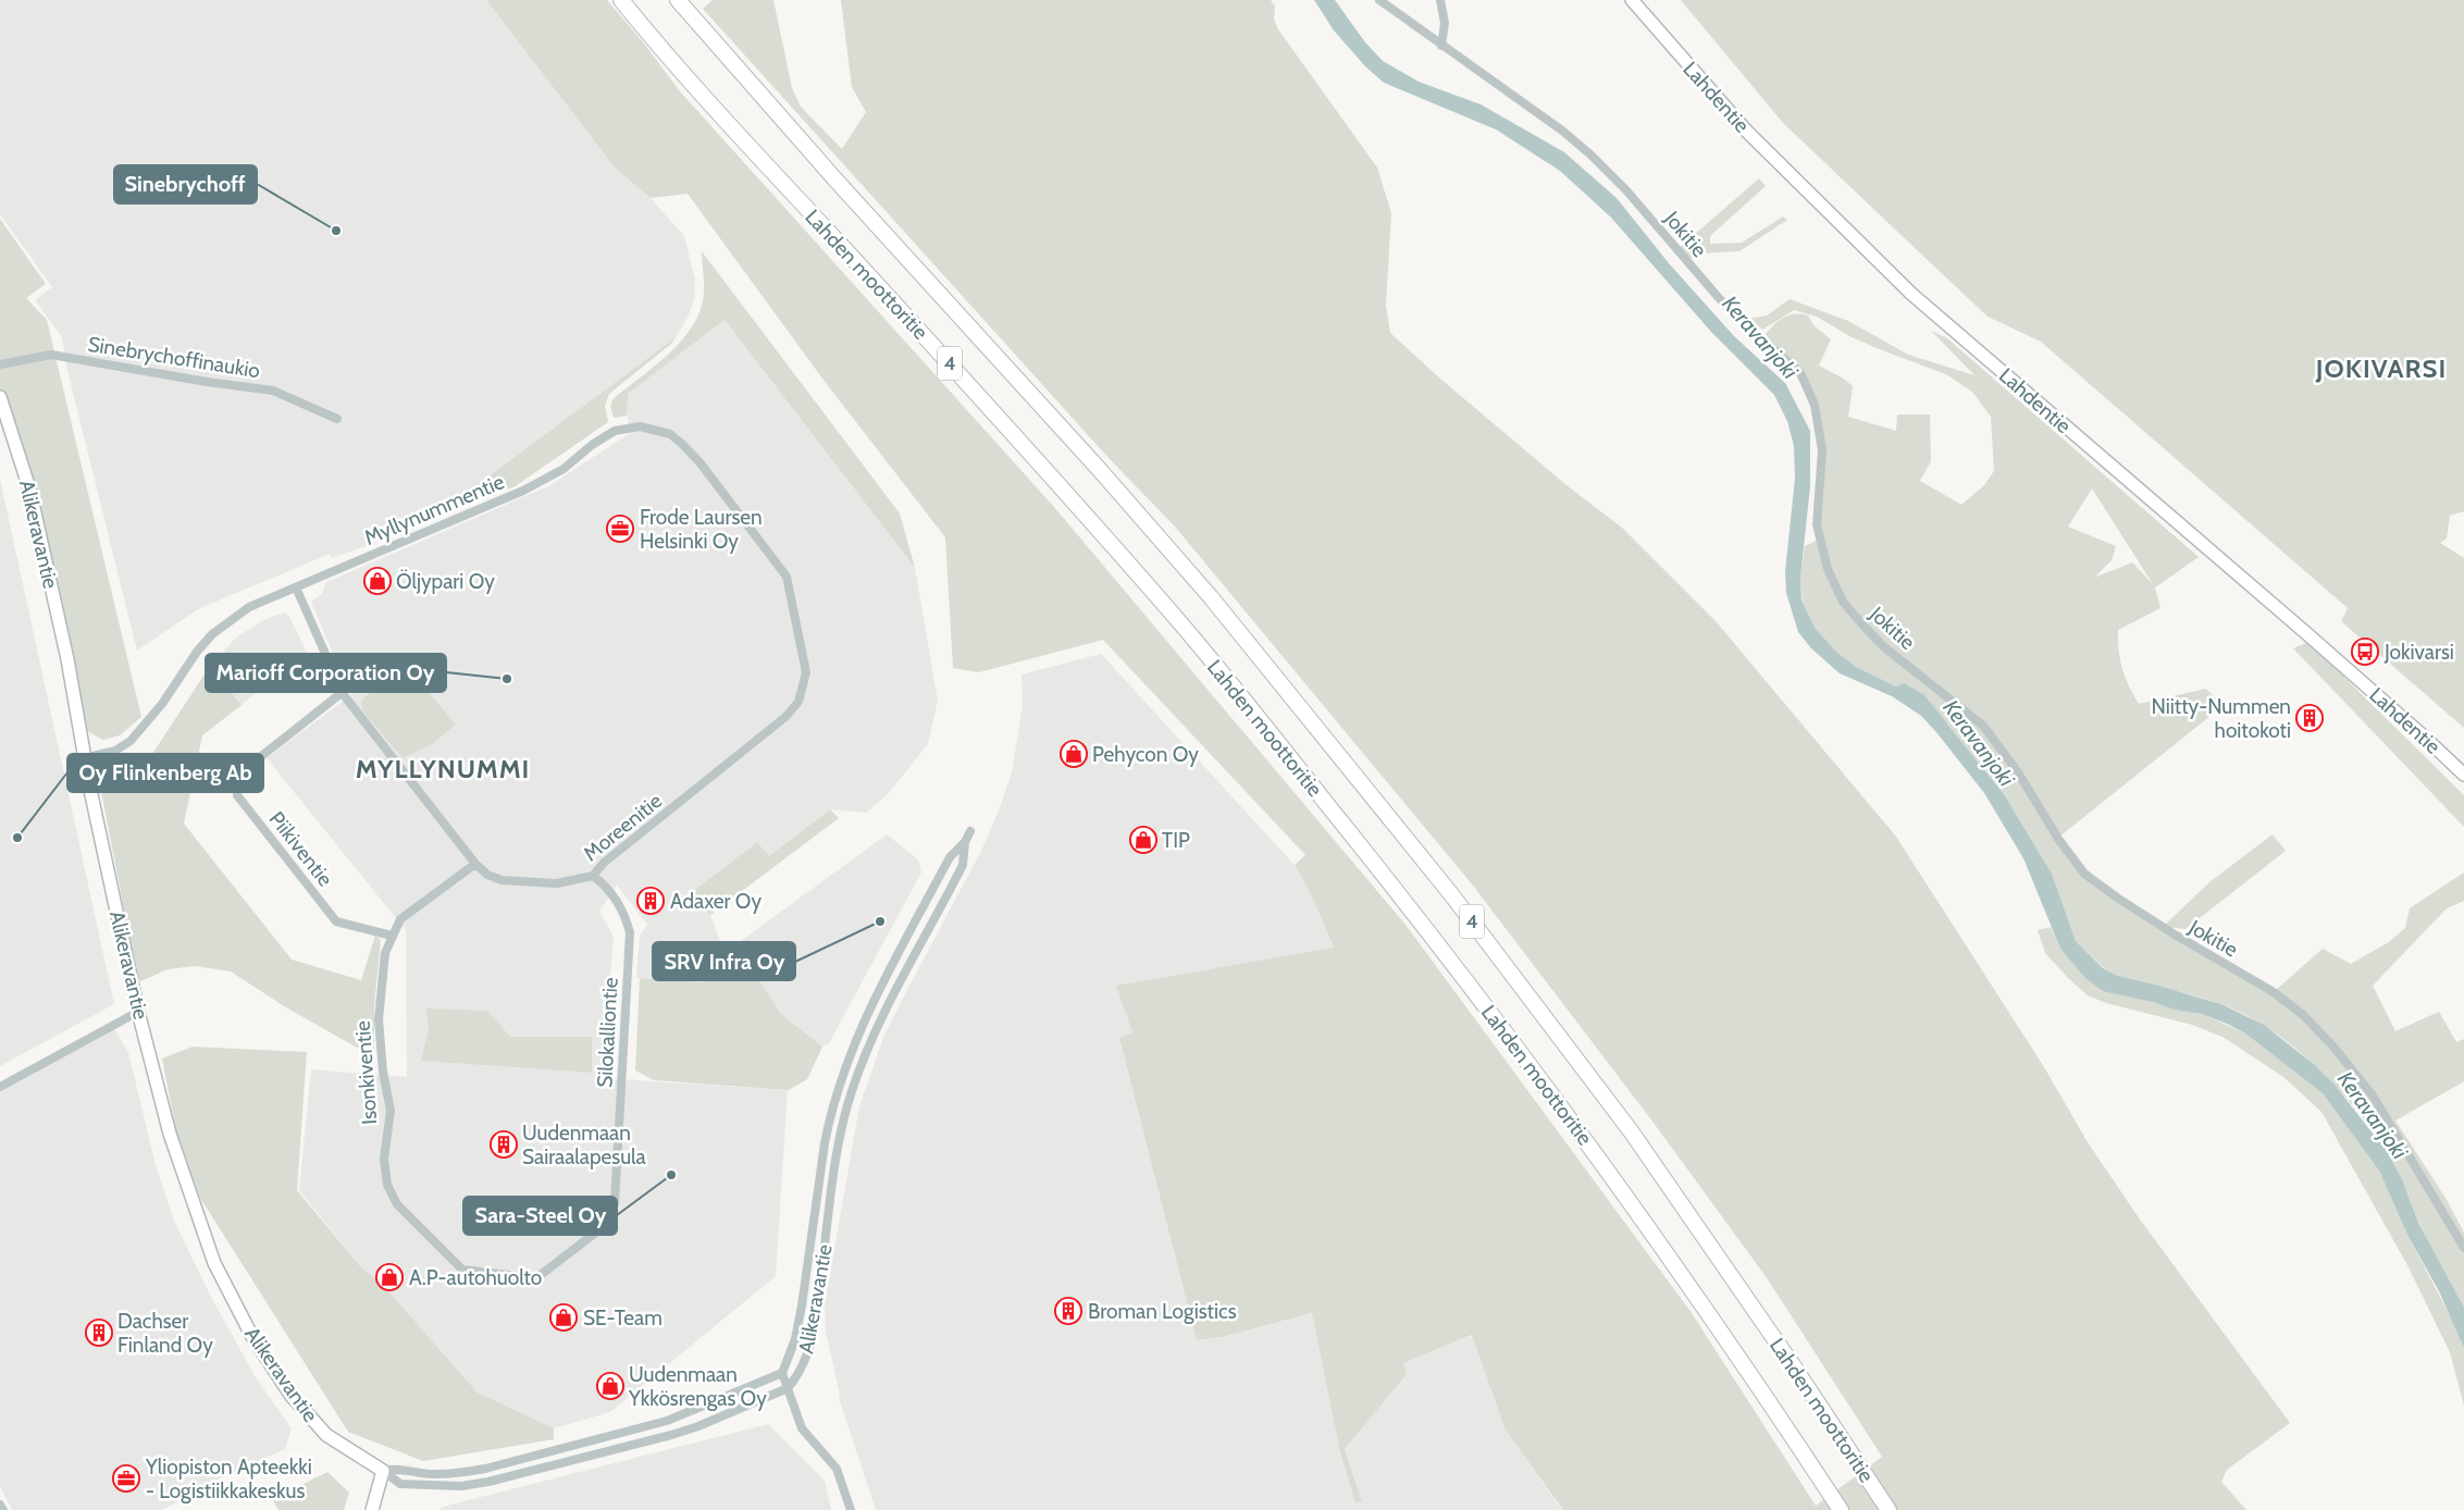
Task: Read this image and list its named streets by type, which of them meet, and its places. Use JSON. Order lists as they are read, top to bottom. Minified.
{"streets":{"highway":["Lahden moottoritie","4"],"street":["Lahdentie","Jokitie","Sinebrychoffinaukio","Myllynummentie","Alikeravantie","Moreenitie","Piikiventie","Silokalliontie","Isonkiventie"]},"crossings":[["Myllynummentie","Alikeravantie"],["Myllynummentie","Moreenitie"],["Moreenitie","Piikiventie"],["Moreenitie","Silokalliontie"],["Moreenitie","Isonkiventie"],["Piikiventie","Isonkiventie"],["Silokalliontie","Isonkiventie"]],"districts":["JOKIVARSI","MYLLYNUMMI"],"water":["Keravanjoki"],"places":{"other":["Sinebrychoff","Marioff Corporation Oy","Oy Flinkenberg Ab","SRV Infra Oy","Sara-Steel Oy"],"office":["Frode Laursen Helsinki Oy","Yliopiston Apteekki - Logistiikkakeskus"],"shop":["Öljypari Oy","Pehycon Oy","TIP","A.P-autohuolto","SE-Team","Uudenmaan Ykkösrengas Oy"],"bus stop":["Jokivarsi"],"building":["Niitty-Nummen hoitokoti","Adaxer Oy","Uudenmaan Sairaalapesula","Broman Logistics","Dachser Finland Oy"]}}
